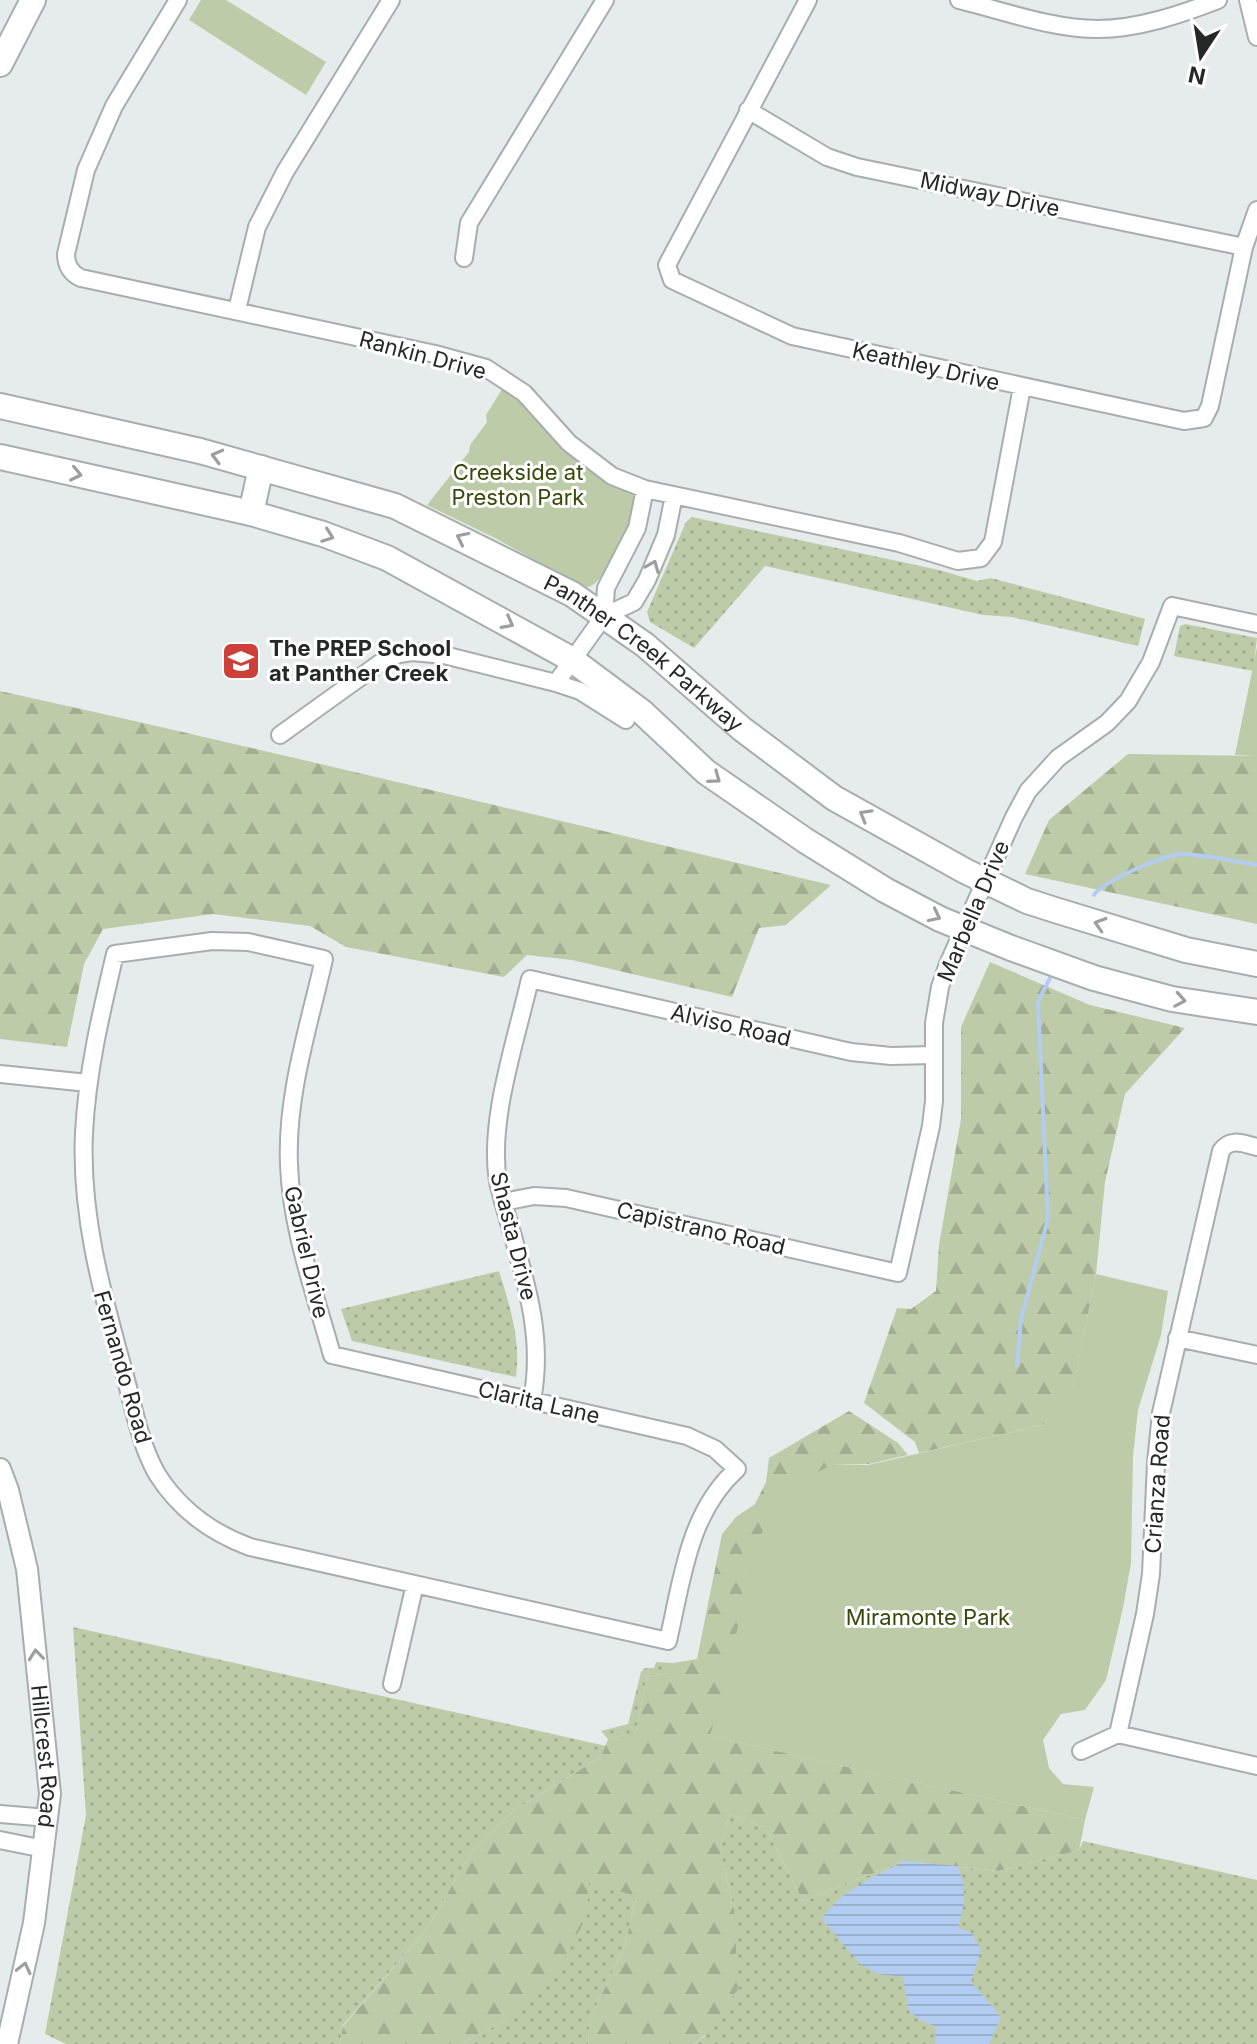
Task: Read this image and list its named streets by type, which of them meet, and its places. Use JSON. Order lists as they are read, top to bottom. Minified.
{"streets":{"main road":["Panther Creek Parkway"],"street":["Midway Drive","Rankin Drive","Keathley Drive","Marbella Drive","Alviso Road","Capistrano Road","Shasta Drive","Gabriel Drive","Fernando Road","Clarita Lane","Crianza Road","Hillcrest Road"]},"crossings":[["Midway Drive","Keathley Drive"],["Rankin Drive","Keathley Drive"],["Panther Creek Parkway","Marbella Drive"],["Marbella Drive","Alviso Road"],["Marbella Drive","Capistrano Road"],["Alviso Road","Shasta Drive"],["Capistrano Road","Shasta Drive"],["Shasta Drive","Clarita Lane"],["Gabriel Drive","Fernando Road"],["Gabriel Drive","Clarita Lane"],["Fernando Road","Clarita Lane"]],"one_way":["Hillcrest Road"],"parks":["Creekside at Preston Park","Miramonte Park"],"places":{"school or university":["The PREP School at Panther Creek"]},"north":"bottom"}
